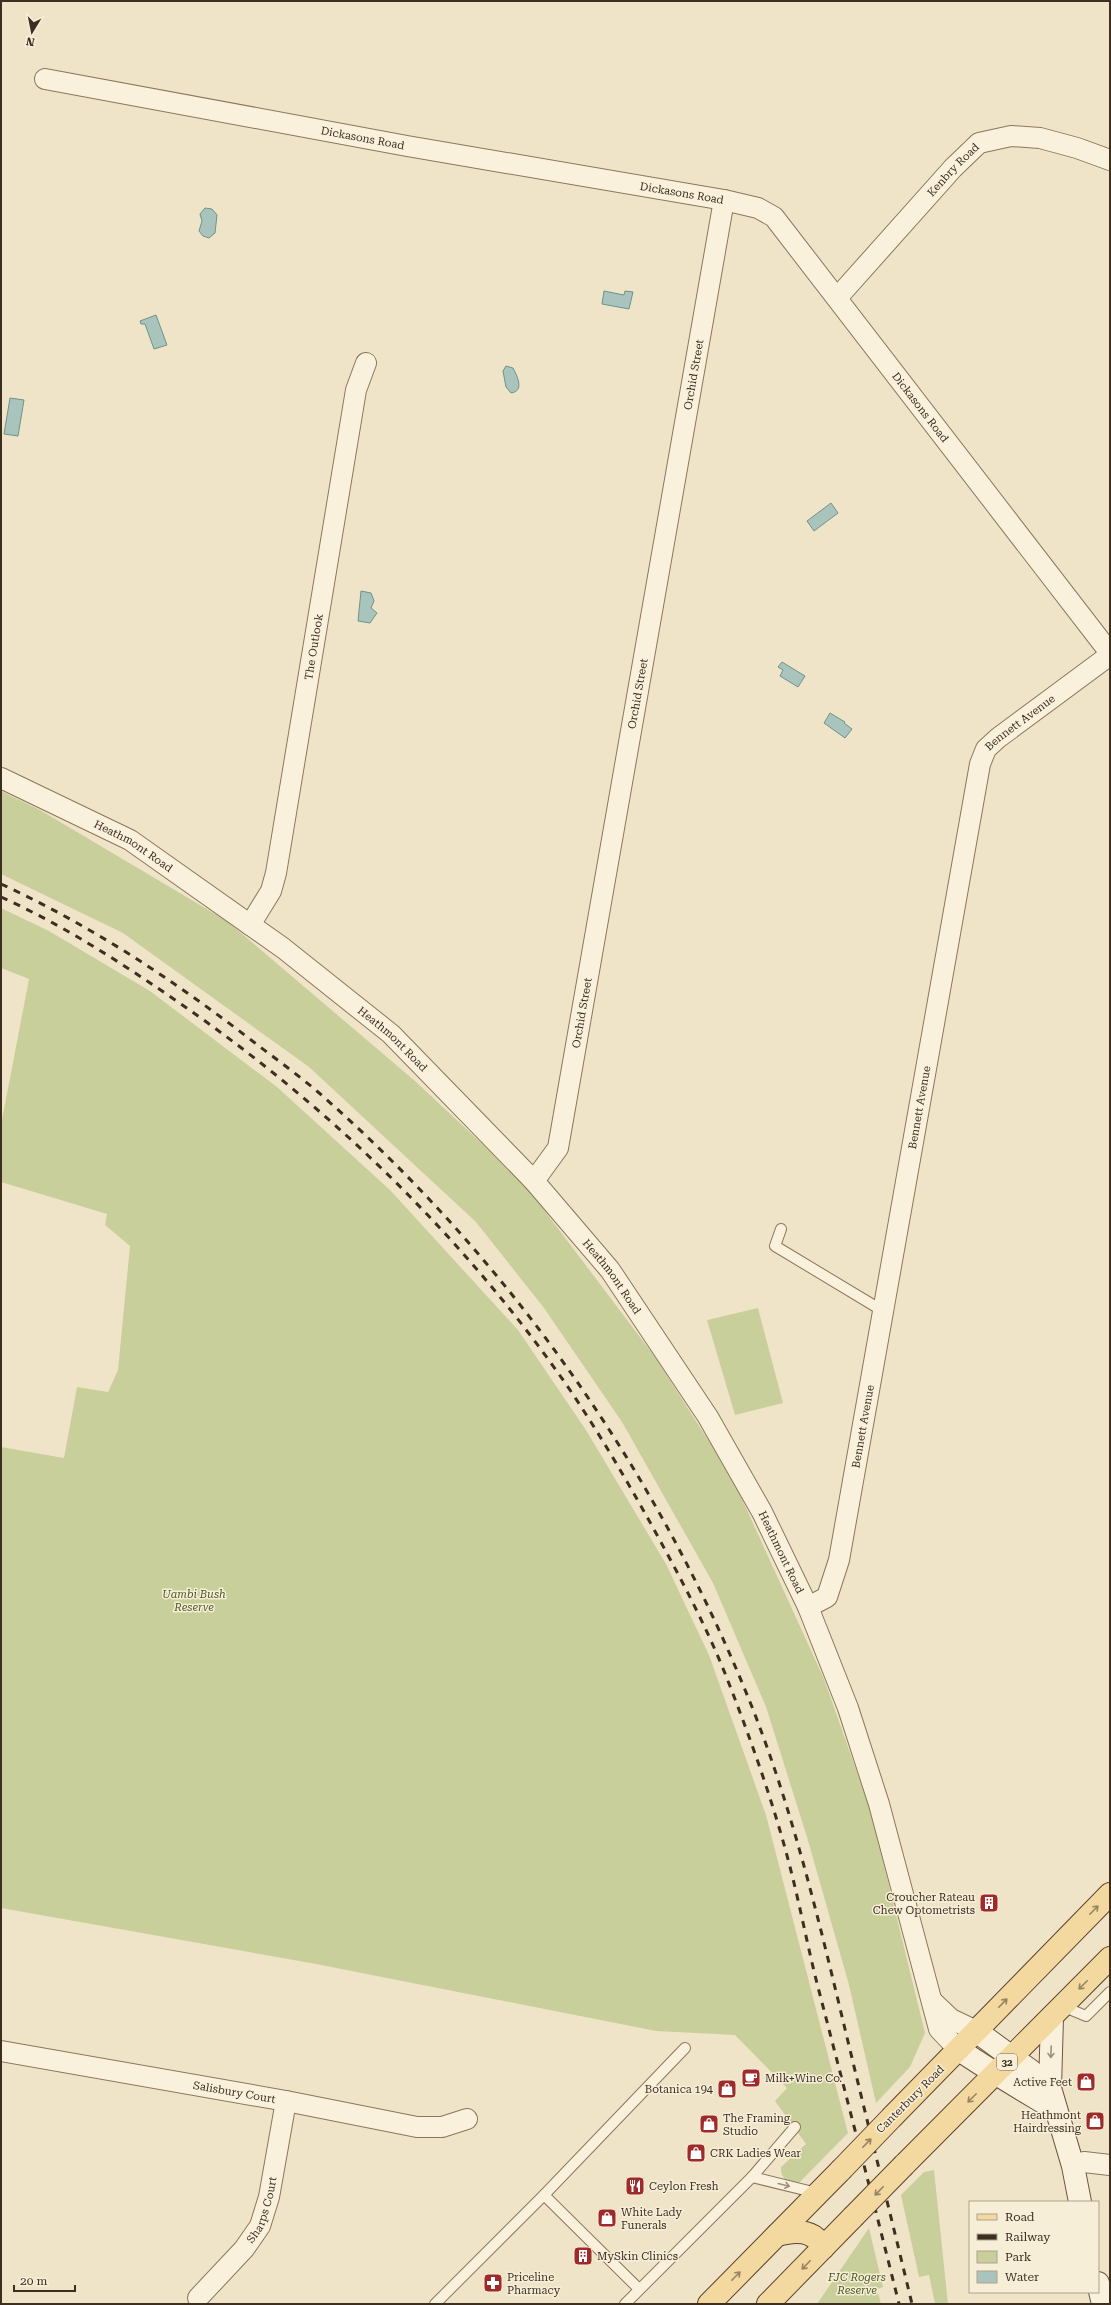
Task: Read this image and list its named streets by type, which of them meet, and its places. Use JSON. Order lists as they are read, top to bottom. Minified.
{"streets":{"main road":["32","Canterbury Road"],"street":["Dickasons Road","Kenbry Road","Orchid Street","The Outlook","Bennett Avenue","Heathmont Road","Salisbury Court","Sharps Court"]},"crossings":[["Dickasons Road","Kenbry Road"],["Dickasons Road","Orchid Street"],["Dickasons Road","Bennett Avenue"],["Orchid Street","Heathmont Road"],["The Outlook","Heathmont Road"],["Bennett Avenue","Heathmont Road"],["Heathmont Road","Canterbury Road"],["Salisbury Court","Sharps Court"]],"parks":["Uambi Bush Reserve","FJC Rogers Reserve"],"places":{"building":["Croucher Rateau Chew Optometrists","MySkin Clinics"],"cafe":["Milk+Wine Co."],"shop":["Active Feet","Botanica 194","Heathmont Hairdressing","The Framing Studio","CRK Ladies Wear","White Lady Funerals"],"restaurant":["Ceylon Fresh"],"pharmacy":["Priceline Pharmacy"]},"legend":["Road","Railway","Park","Water"],"scale_bar":"20 m","north":"bottom"}
